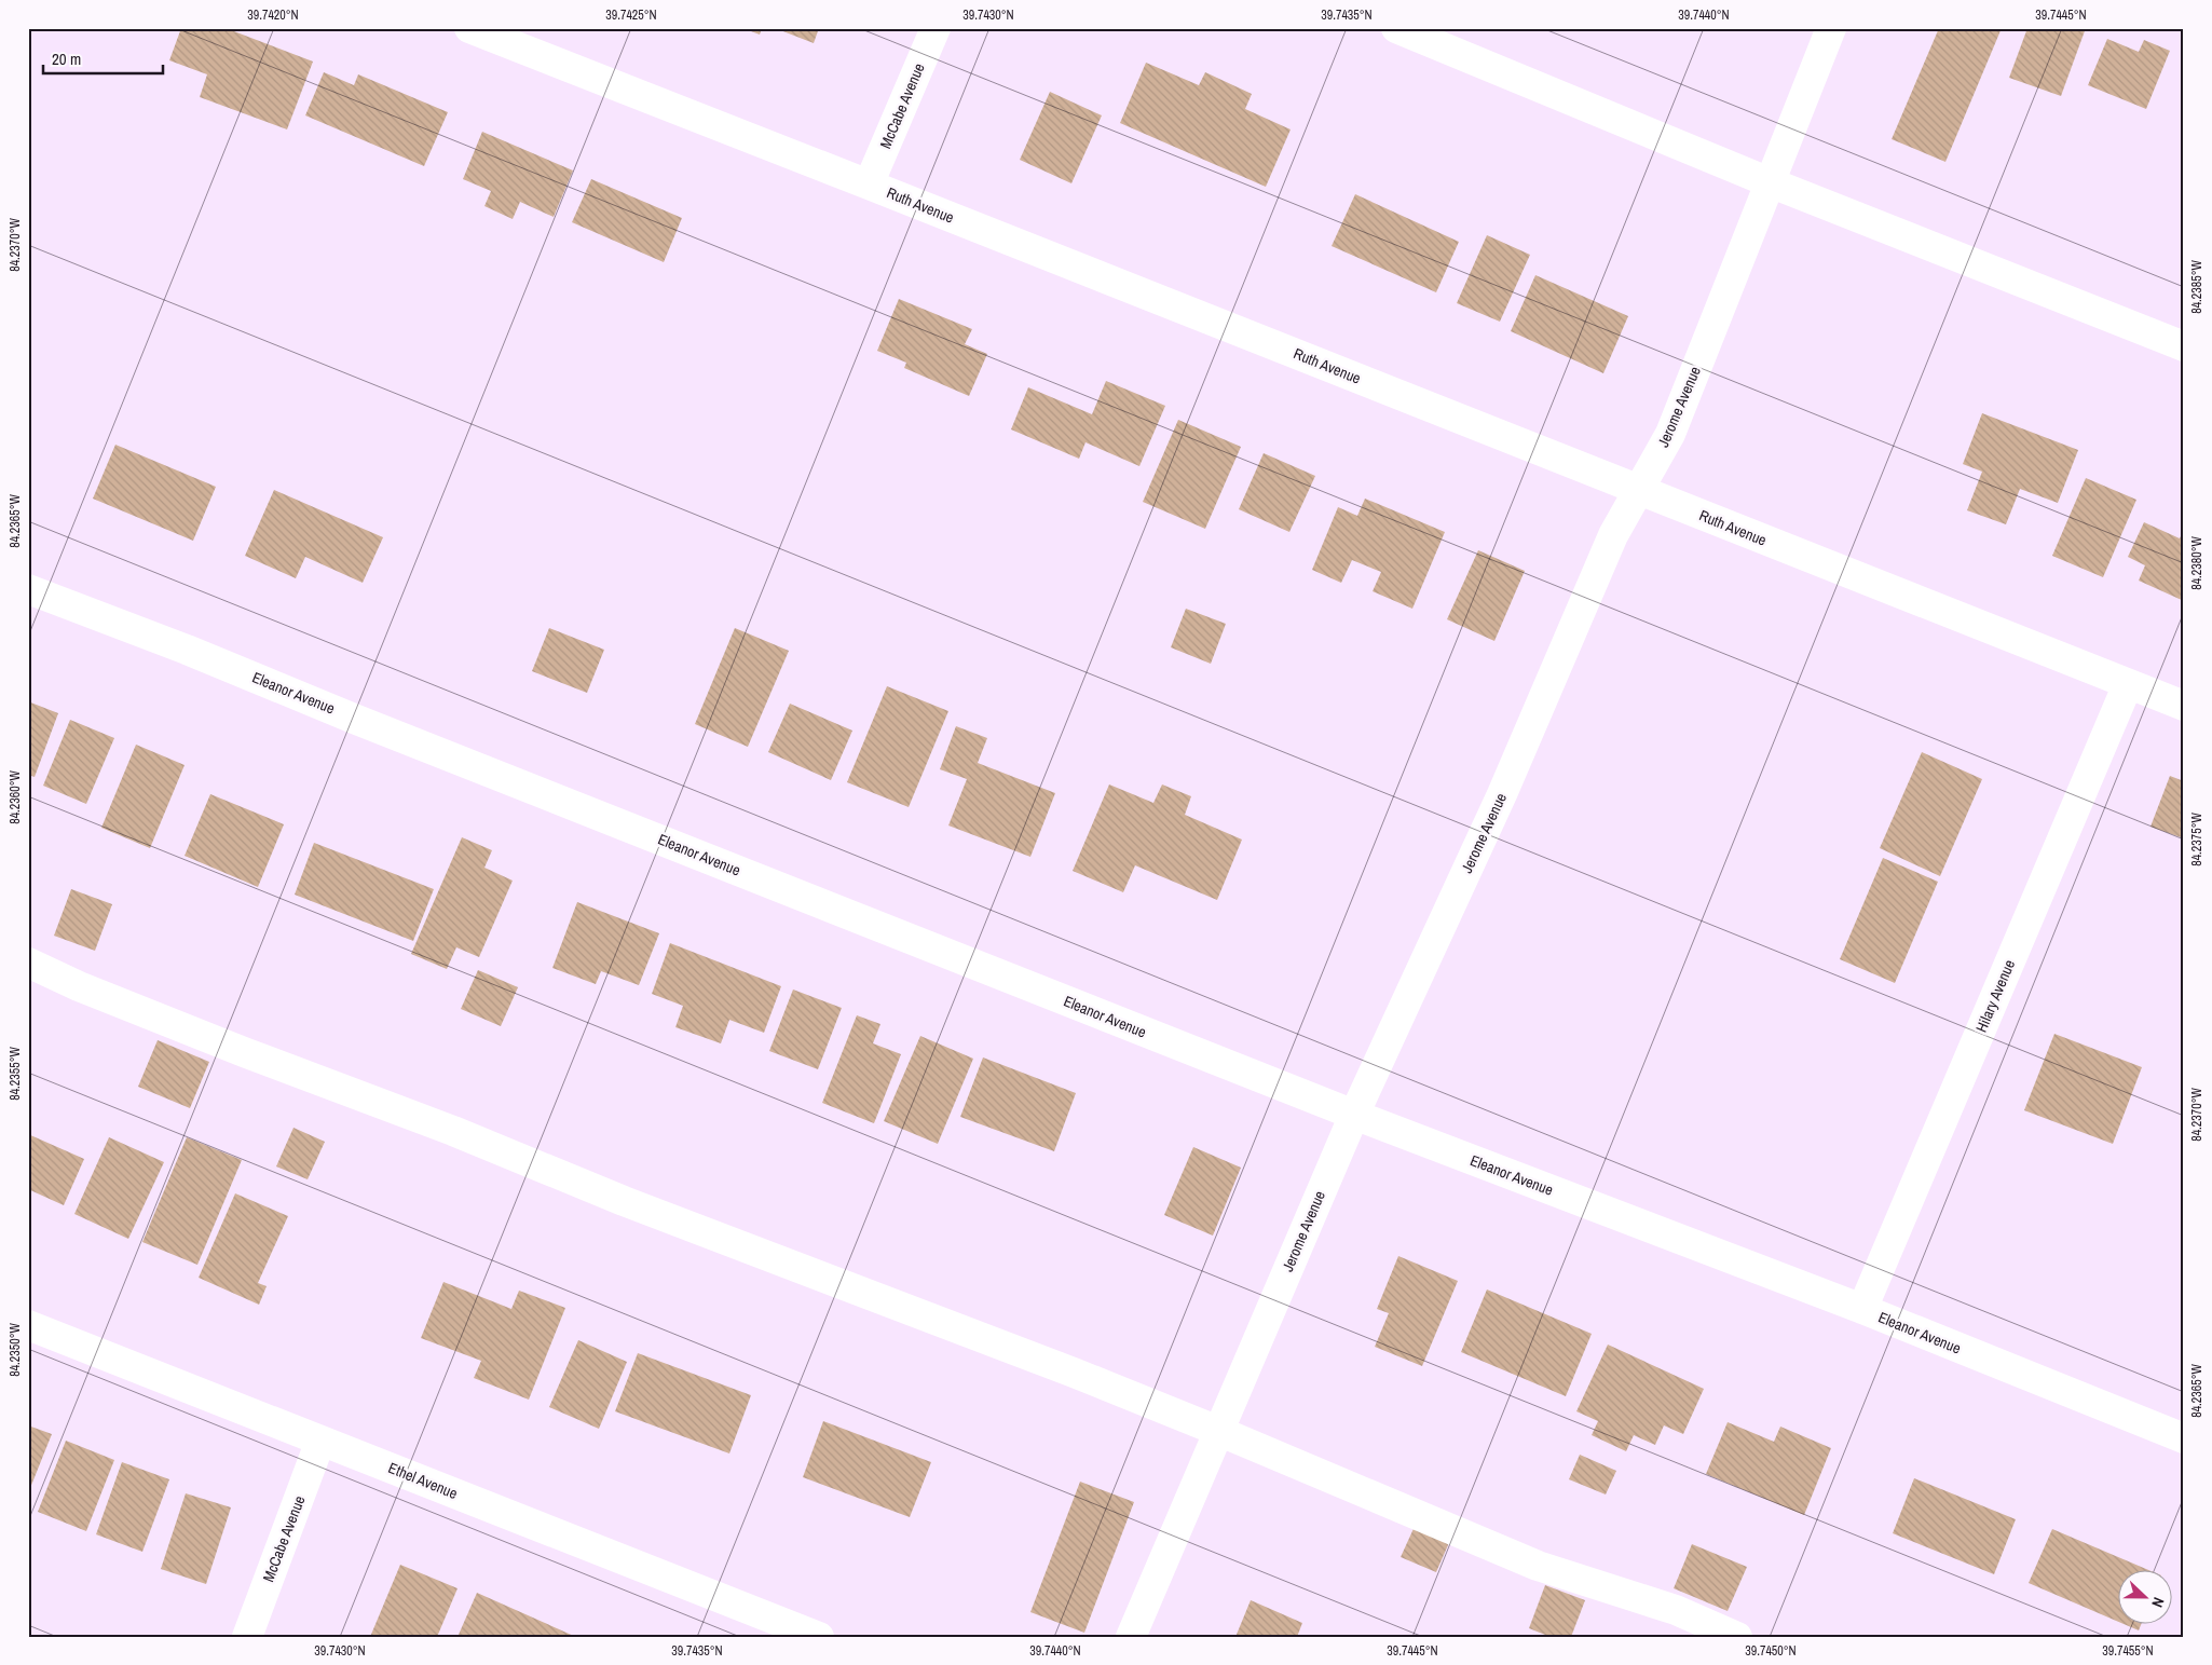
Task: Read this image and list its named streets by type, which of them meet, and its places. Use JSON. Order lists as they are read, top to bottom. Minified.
{"streets":{"street":["McCabe Avenue","Ruth Avenue","Jerome Avenue","Eleanor Avenue","Hilary Avenue","Ethel Avenue"]},"crossings":[["McCabe Avenue","Ruth Avenue"],["McCabe Avenue","Ethel Avenue"],["Ruth Avenue","Jerome Avenue"],["Ruth Avenue","Hilary Avenue"],["Jerome Avenue","Eleanor Avenue"],["Eleanor Avenue","Hilary Avenue"]],"scale_bar":"20 m","north":"right","coordinates":["39.7420°N","39.7425°N","39.7430°N","39.7435°N","39.7440°N","39.7445°N","84.2370°W","84.2385°W","84.2365°W","84.2380°W","84.2360°W","84.2375°W","84.2355°W","84.2350°W","39.7450°N","39.7455°N"]}
